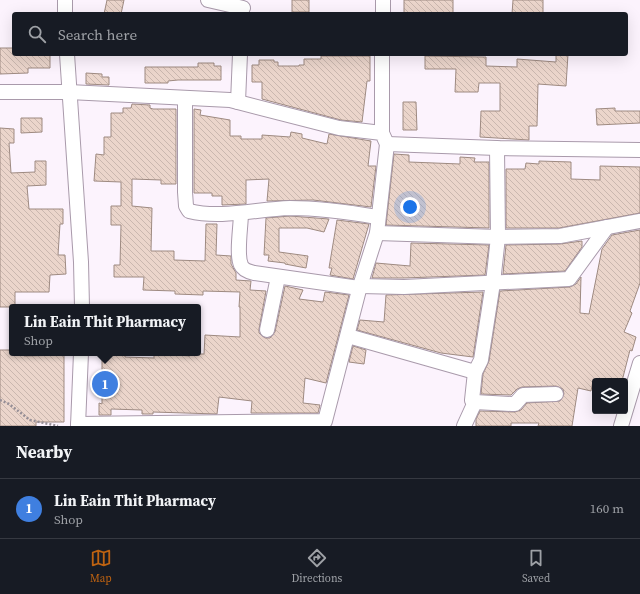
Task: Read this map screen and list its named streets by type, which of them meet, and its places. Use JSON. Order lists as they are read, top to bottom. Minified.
{"page":{"search":"Search here","popup":["Lin Eain Thit Pharmacy","Shop"],"pins":"1","heading":"Nearby","list":[{"mark":"1","name":"Lin Eain Thit Pharmacy","note":"Shop","value":"160 m"}],"nav":["Map","Directions","Saved"]}}
